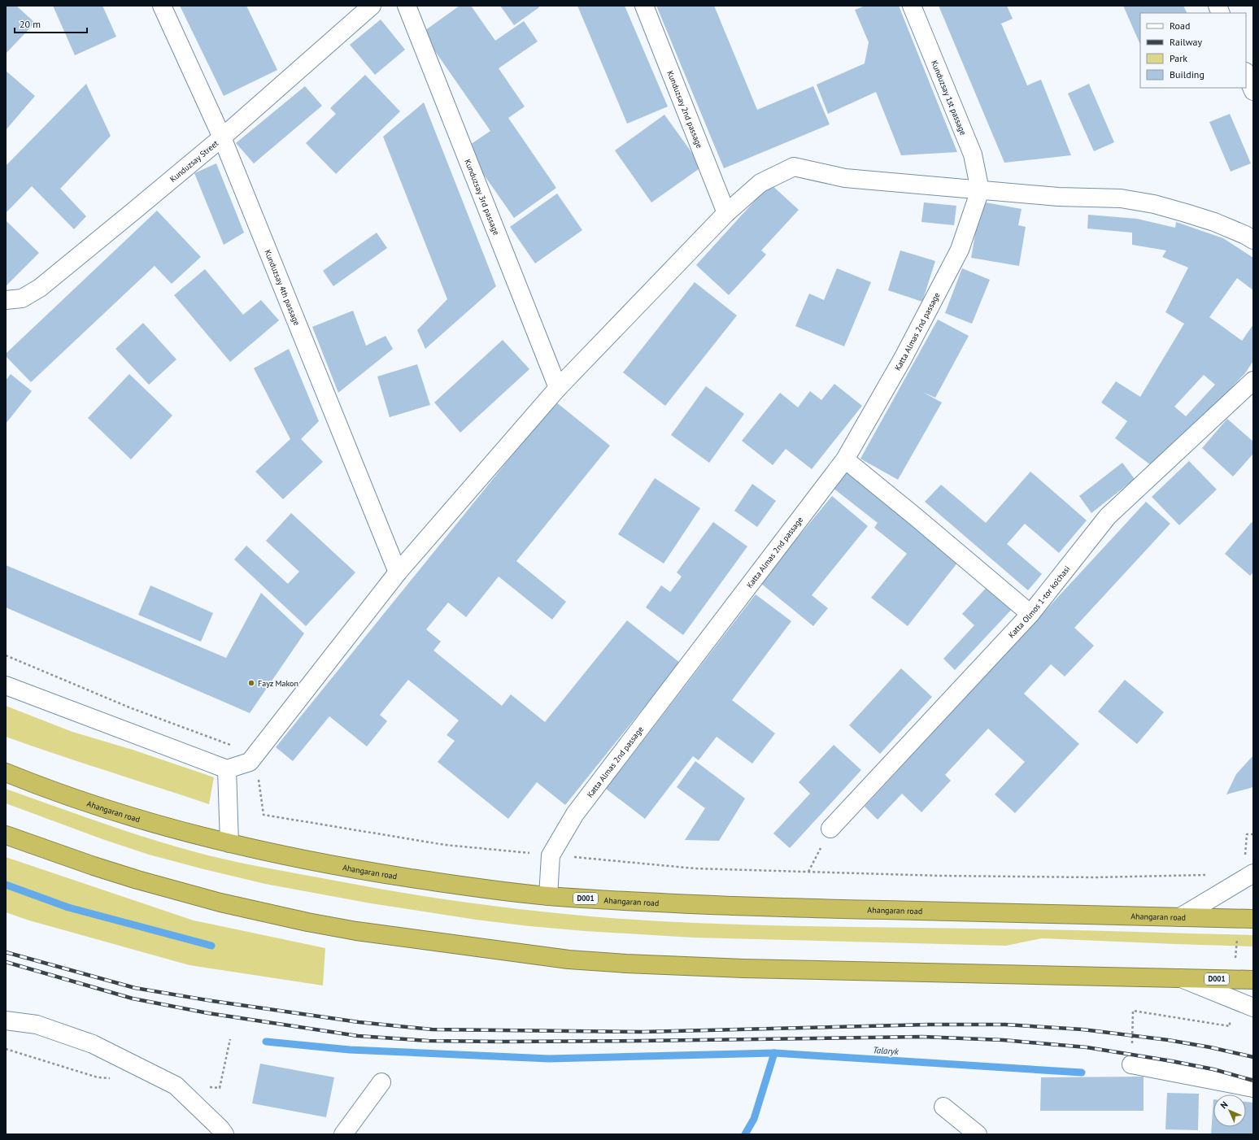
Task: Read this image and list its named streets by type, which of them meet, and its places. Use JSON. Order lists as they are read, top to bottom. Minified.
{"streets":{"highway":["Ahangaran road","D001"],"street":["Kunduzsay 1st passage","Kunduzsay 2nd passage","Kunduzsay Street","Kunduzsay 3rd passage","Kunduzsay 4th passage","Katta Almas 2nd passage","Katta Olmos 1-tor ko'chasi"]},"crossings":[["Kunduzsay 1st passage","Katta Almas 2nd passage"],["Kunduzsay Street","Kunduzsay 4th passage"],["Katta Almas 2nd passage","Ahangaran road"]],"water":["Talaryk"],"places":["Fayz Makon"],"legend":["Road","Railway","Park","Building"],"scale_bar":"20 m","north":"top left"}
